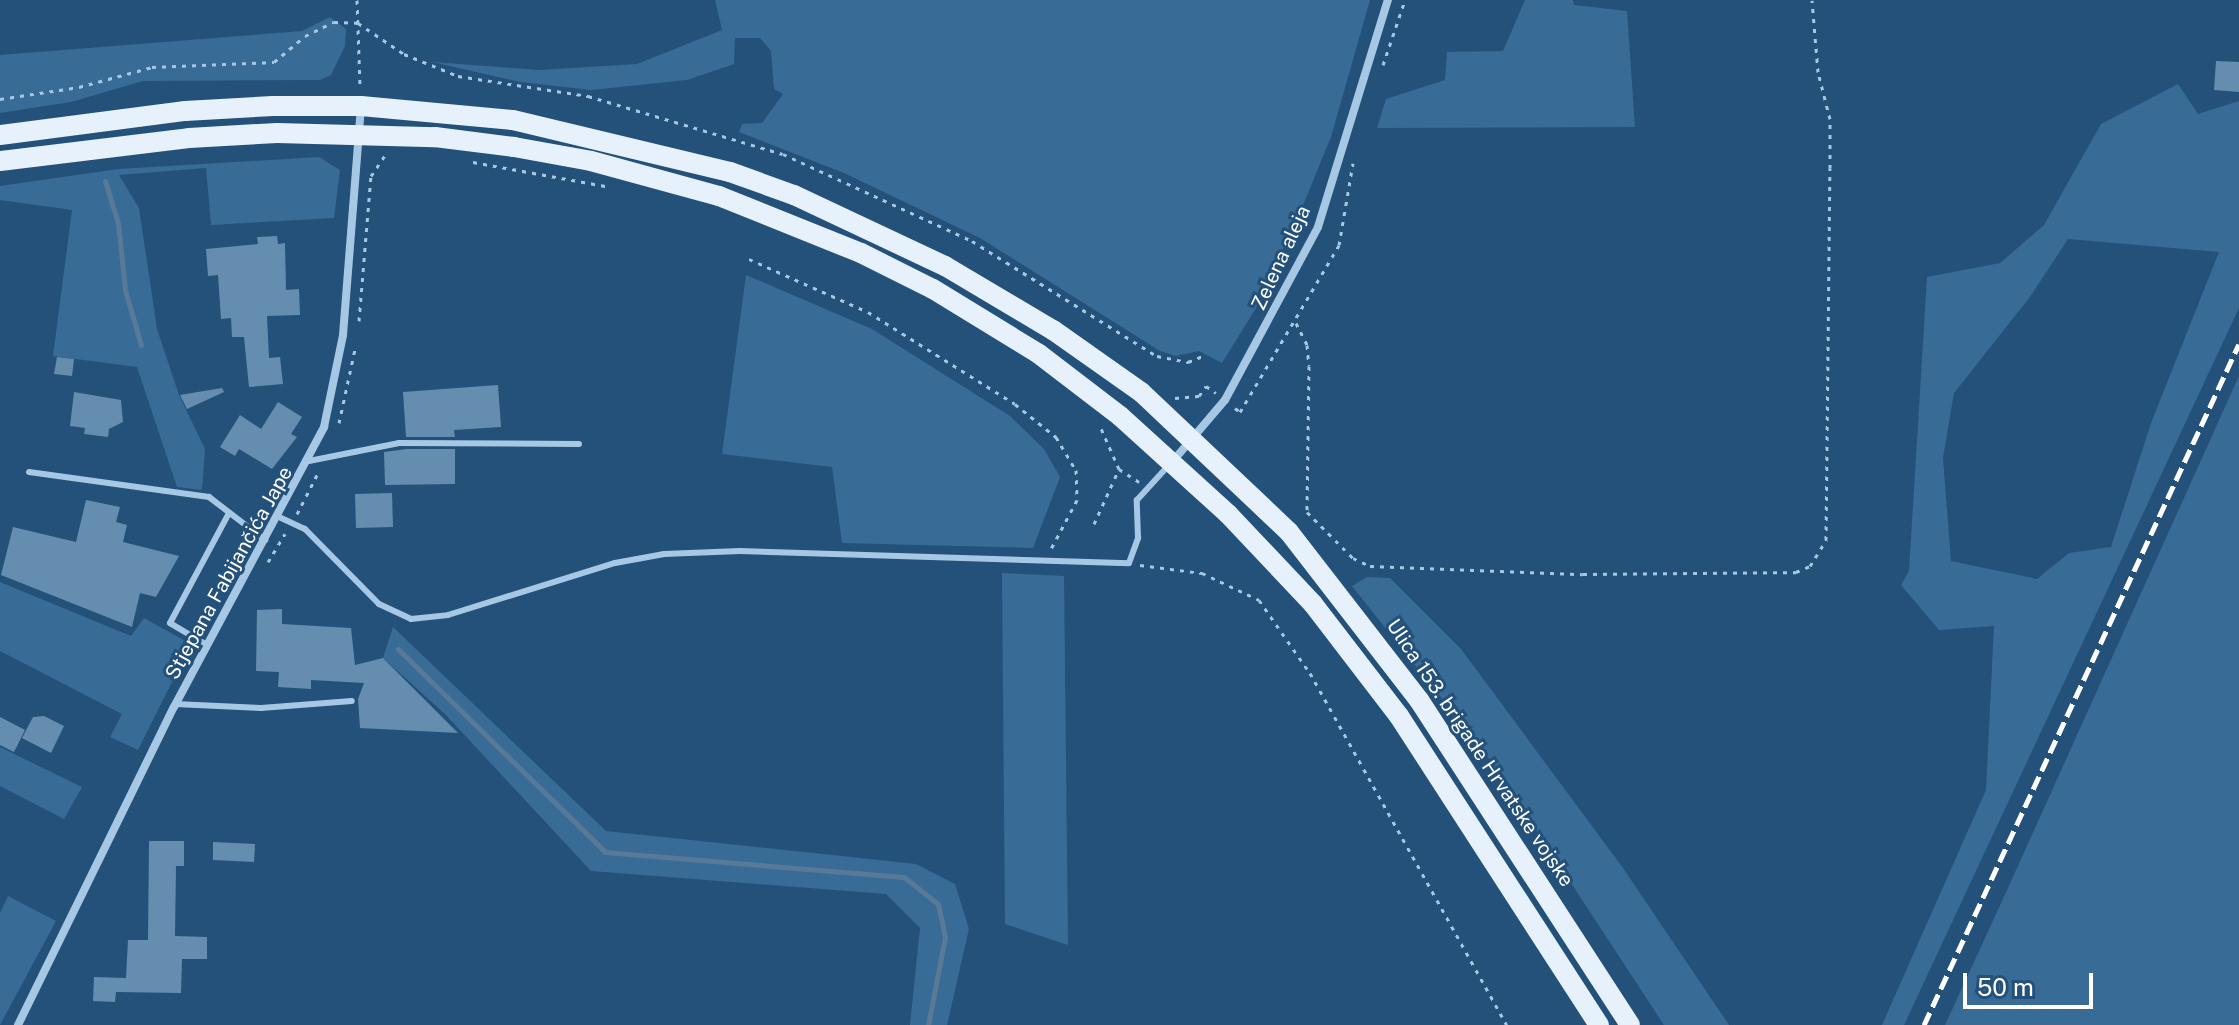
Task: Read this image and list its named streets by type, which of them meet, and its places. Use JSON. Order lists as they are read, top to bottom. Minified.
{"streets":{"main road":["Ulica 153. brigade Hrvatske vojske"],"street":["Zelena aleja","Stjepana Fabijančića Jape"]},"crossings":[["Zelena aleja","Ulica 153. brigade Hrvatske vojske"],["Stjepana Fabijančića Jape","Ulica 153. brigade Hrvatske vojske"]],"scale_bar":"50 m"}
